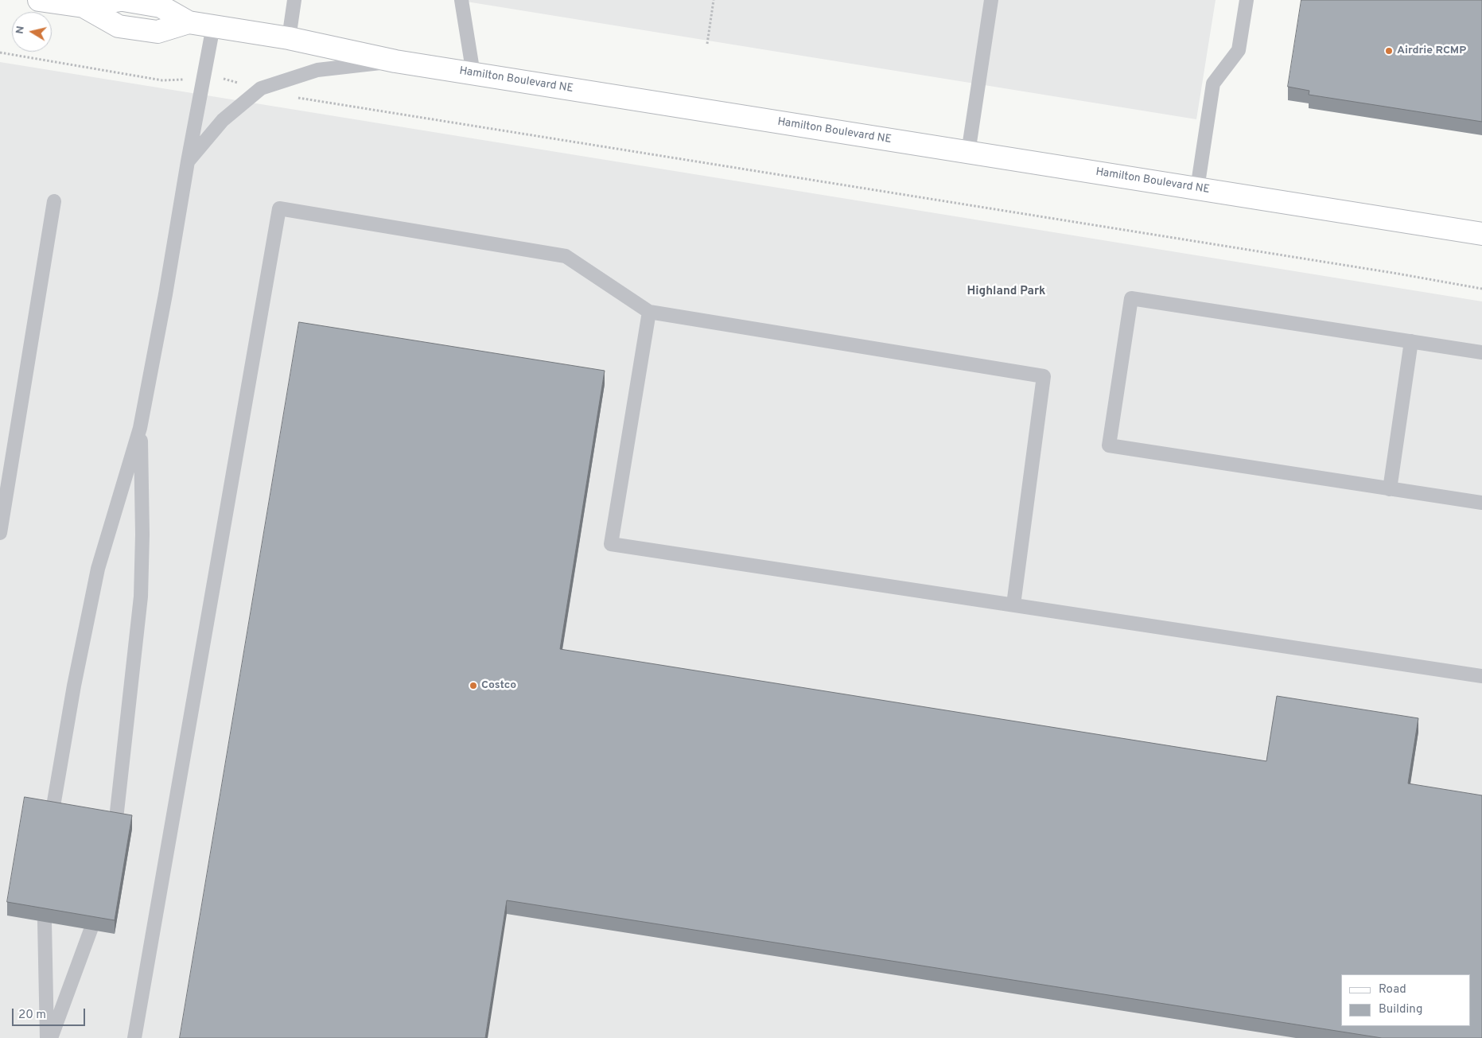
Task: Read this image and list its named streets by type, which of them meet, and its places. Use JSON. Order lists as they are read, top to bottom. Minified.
{"streets":{"street":["Hamilton Boulevard NE"]},"districts":["Highland Park"],"places":["Airdrie RCMP","Costco"],"legend":["Road","Building"],"scale_bar":"20 m","north":"left"}
